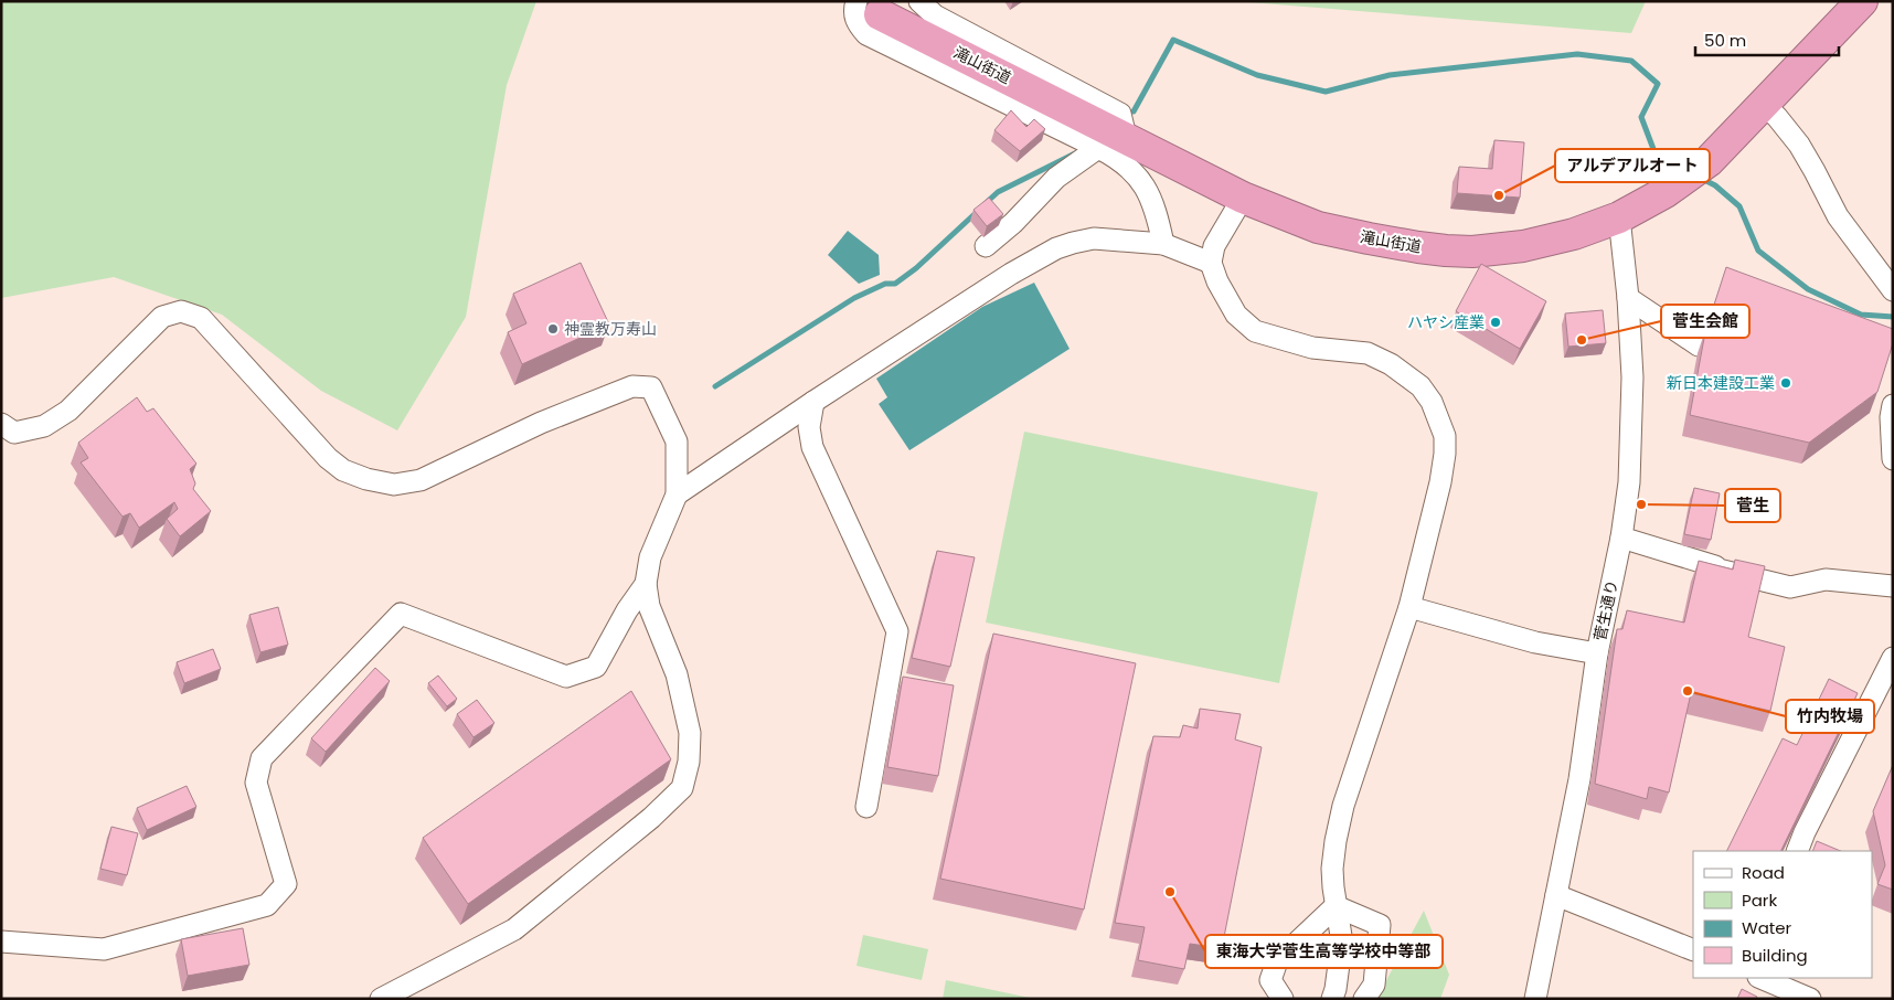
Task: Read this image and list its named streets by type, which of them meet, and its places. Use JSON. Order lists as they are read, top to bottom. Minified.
{"streets":{"highway":["滝山街道"],"street":["菅生通り"]},"crossings":[["滝山街道","菅生通り"]],"places":["アルデアルオート","ハヤシ産業","神霊教万寿山","菅生会館","新日本建設工業","菅生","竹内牧場","東海大学菅生高等学校中等部"],"legend":["Road","Park","Water","Building"],"scale_bar":"50 m"}
